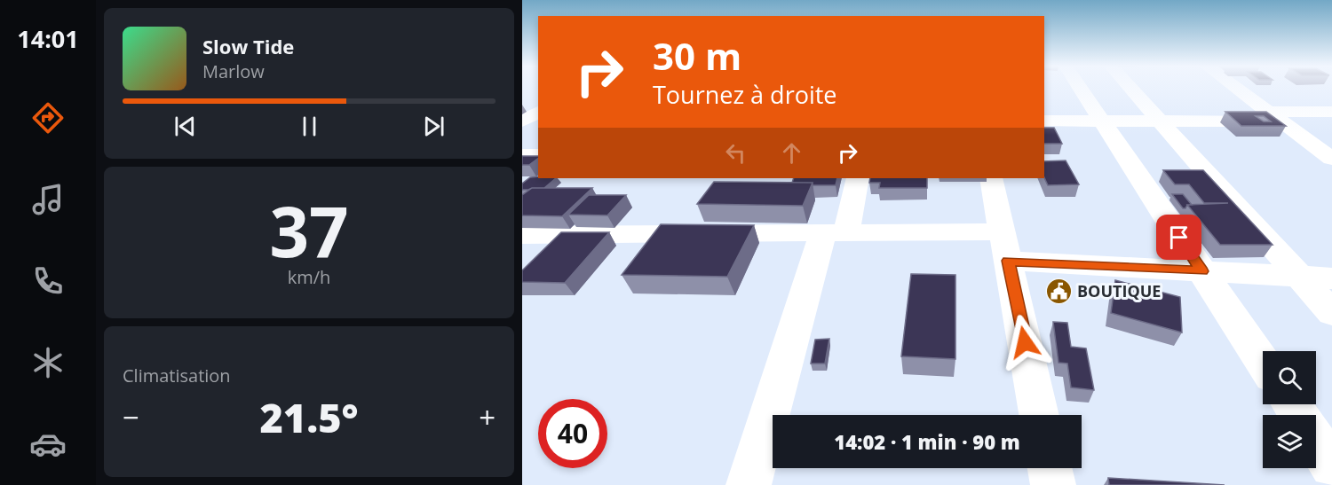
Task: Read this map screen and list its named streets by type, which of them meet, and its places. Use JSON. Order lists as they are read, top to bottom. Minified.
{"places":{"public building":["BOUTIQUE"]},"page":{"tabs":"14:01","turn":["30 m","Tournez à droite"],"song":["Slow Tide","Marlow"],"tile":[["37","km/h"],"Climatisation"],"heat":["−","21.5°","+"],"limit":"40","trip":"14:02 · 1 min · 90 m"}}
